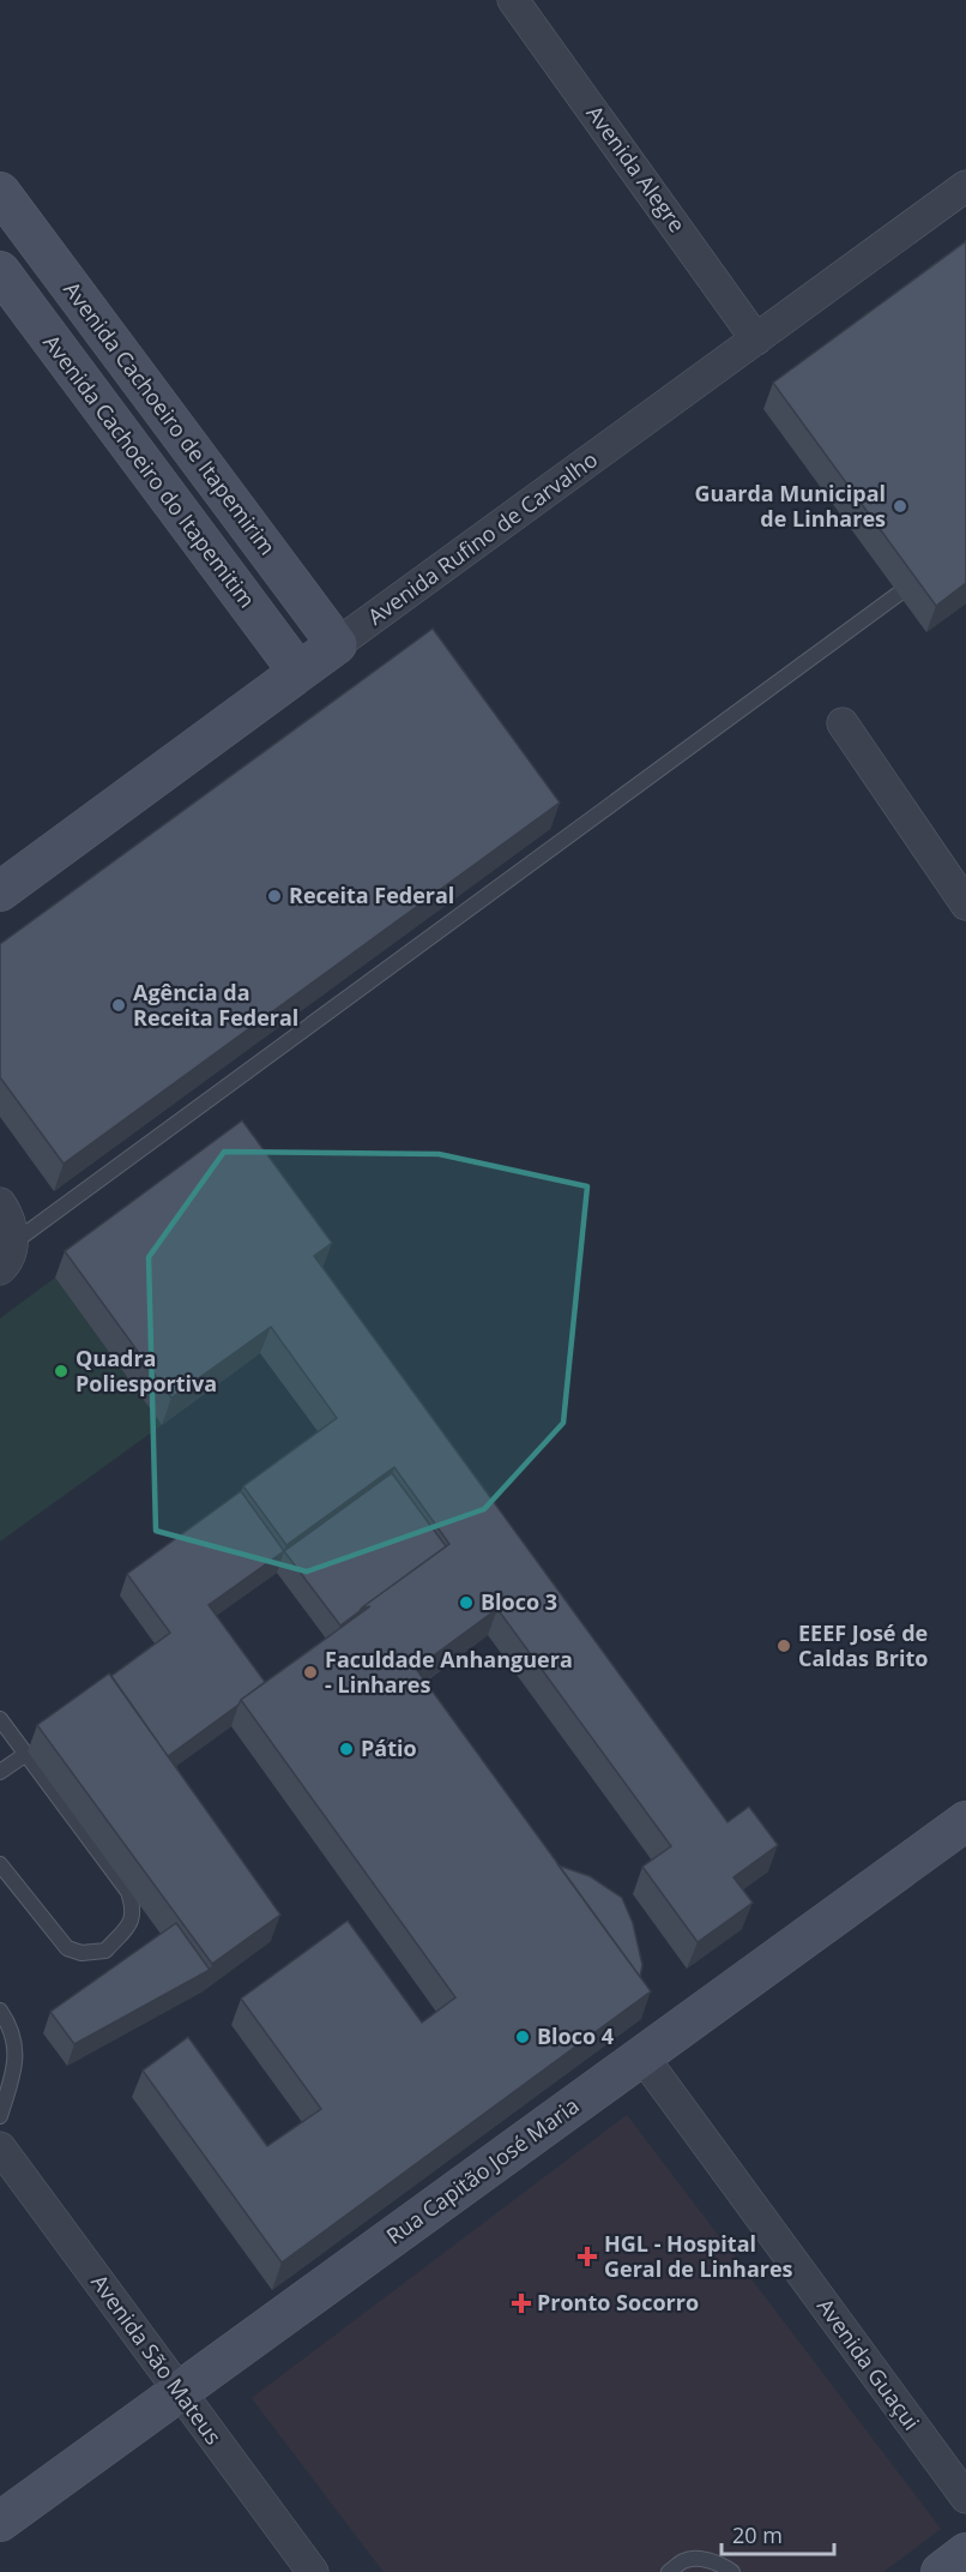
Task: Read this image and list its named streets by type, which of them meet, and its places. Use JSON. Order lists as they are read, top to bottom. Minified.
{"streets":{"street":["Avenida Alegre","Avenida Cachoeiro de Itapemirim","Avenida Cachoeiro do Itapemitim","Avenida Rufino de Carvalho","Rua Capitão José Maria","Avenida São Mateus","Avenida Guaçui"]},"crossings":[["Avenida Alegre","Avenida Rufino de Carvalho"],["Avenida Cachoeiro de Itapemirim","Avenida Rufino de Carvalho"],["Avenida Cachoeiro do Itapemitim","Avenida Rufino de Carvalho"],["Rua Capitão José Maria","Avenida São Mateus"],["Rua Capitão José Maria","Avenida Guaçui"]],"places":{"other":["Guarda Municipal de Linhares","Receita Federal","Agência da Receita Federal","Quadra Poliesportiva","Bloco 3","EEEF José de Caldas Brito","Faculdade Anhanguera - Linhares","Pátio","Bloco 4"],"health":["HGL - Hospital Geral de Linhares","Pronto Socorro"]},"scale_bar":"20 m"}
